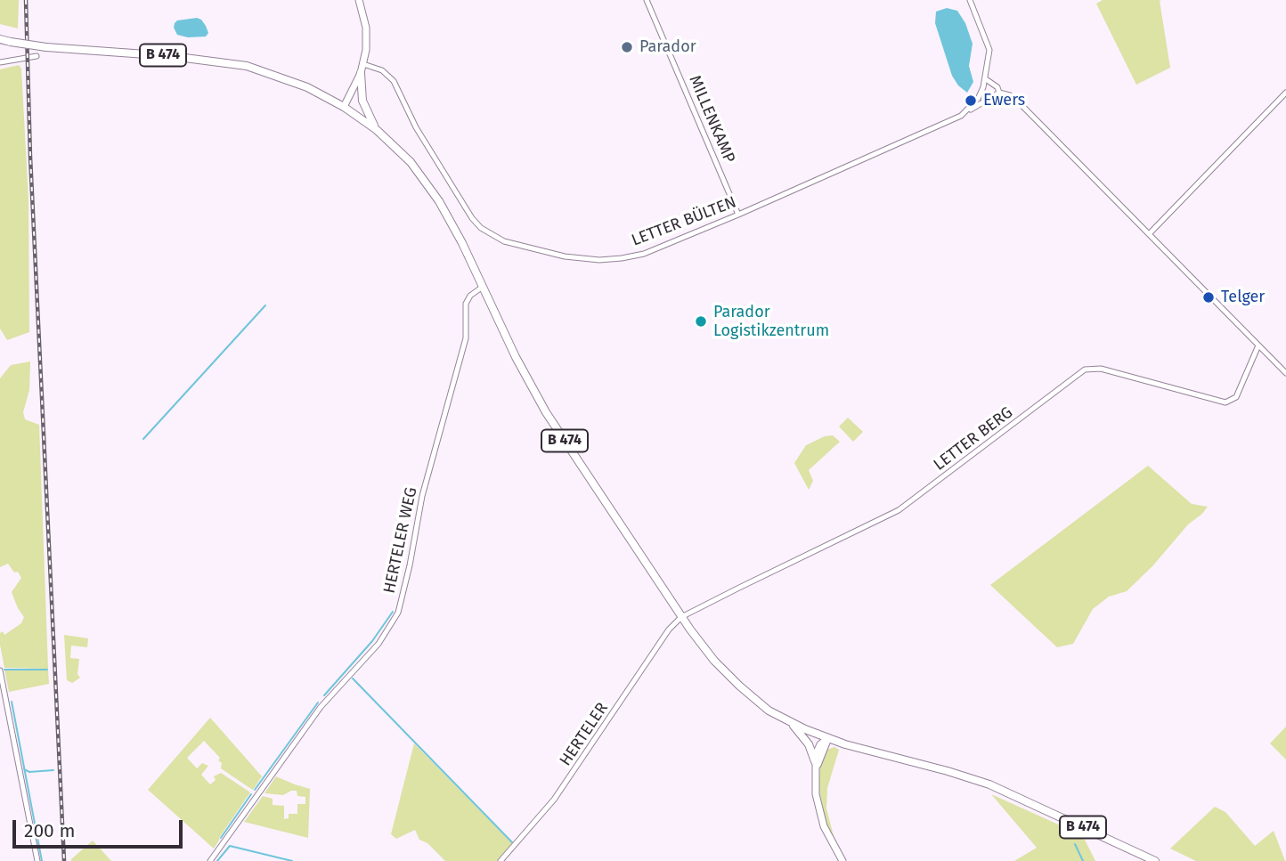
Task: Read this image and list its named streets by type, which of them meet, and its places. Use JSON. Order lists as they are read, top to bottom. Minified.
{"streets":{"main road":["B 474"],"street":["MILLENKAMP","LETTER BÜLTEN","LETTER BERG","HERTELER WEG","HERTELER"]},"crossings":[["B 474","LETTER BERG"],["B 474","HERTELER WEG"],["B 474","HERTELER"],["MILLENKAMP","LETTER BÜLTEN"],["LETTER BERG","HERTELER"]],"places":["Parador","Ewers","Telger","Parador Logistikzentrum"],"scale_bar":"200 m"}
